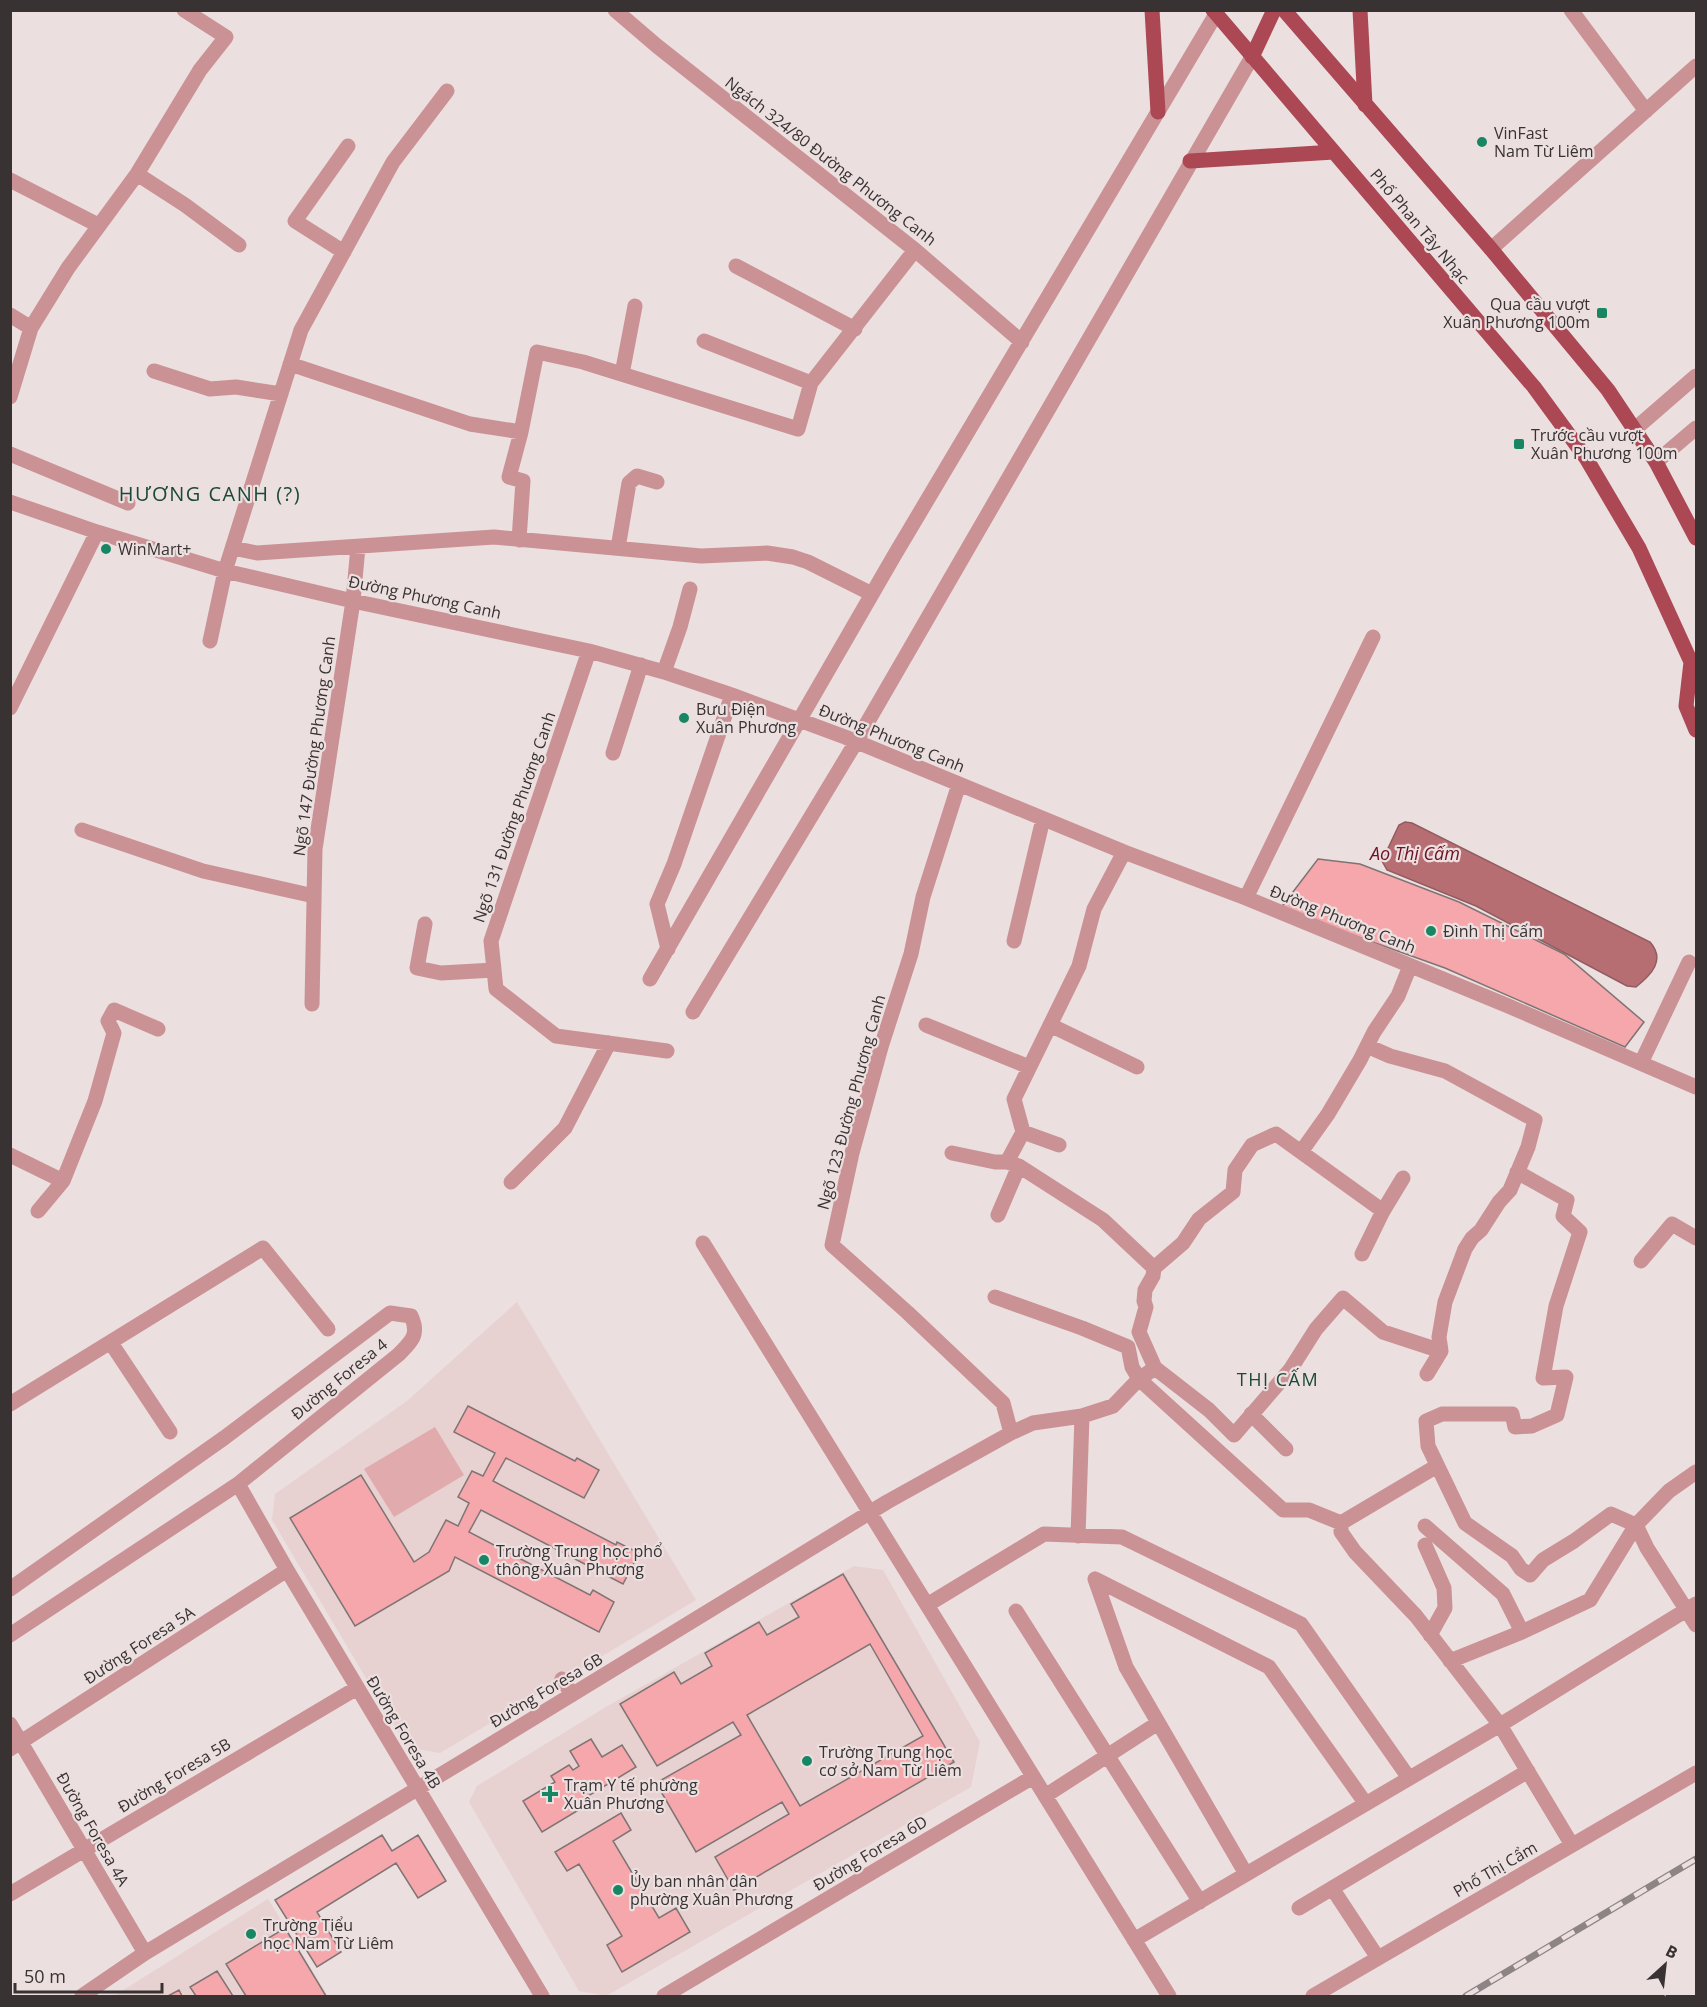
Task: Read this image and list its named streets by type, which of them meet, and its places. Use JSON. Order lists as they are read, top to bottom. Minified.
{"streets":{"main road":["Phố Phan Tây Nhạc"],"street":["Ngách 324/80 Đường Phương Canh","Đường Phương Canh","Ngõ 147 Đường Phương Canh","Ngõ 131 Đường Phương Canh","Ngõ 123 Đường Phương Canh","Đường Foresa 4","Đường Foresa 5A","Đường Foresa 6B","Đường Foresa 4B","Đường Foresa 5B","Đường Foresa 4A","Đường Foresa 6D","Phố Thị Cẩm"]},"crossings":[["Đường Phương Canh","Ngõ 147 Đường Phương Canh"],["Đường Phương Canh","Ngõ 131 Đường Phương Canh"],["Đường Phương Canh","Ngõ 123 Đường Phương Canh"],["Ngõ 123 Đường Phương Canh","Đường Foresa 6B"],["Đường Foresa 4","Đường Foresa 4B"],["Đường Foresa 5A","Đường Foresa 4B"],["Đường Foresa 5A","Đường Foresa 4A"],["Đường Foresa 6B","Đường Foresa 4B"],["Đường Foresa 6B","Đường Foresa 4A"],["Đường Foresa 4B","Đường Foresa 5B"],["Đường Foresa 5B","Đường Foresa 4A"]],"districts":["HƯƠNG CANH (?)","THỊ CẤM"],"water":["Ao Thị Cấm"],"places":{"other":["VinFast Nam Từ Liêm","WinMart+","Bưu Điện Xuân Phương","Đình Thị Cấm","Trường Trung học phổ thông Xuân Phương","Trường Trung học cơ sở Nam Từ Liêm","Ủy ban nhân dân phường Xuân Phương","Trường Tiểu học Nam Từ Liêm"],"transit":["Qua cầu vượt Xuân Phương 100m","Trước cầu vượt Xuân Phương 100m"],"health":["Trạm Y tế phường Xuân Phương"]},"scale_bar":"50 m","north":"top right"}
